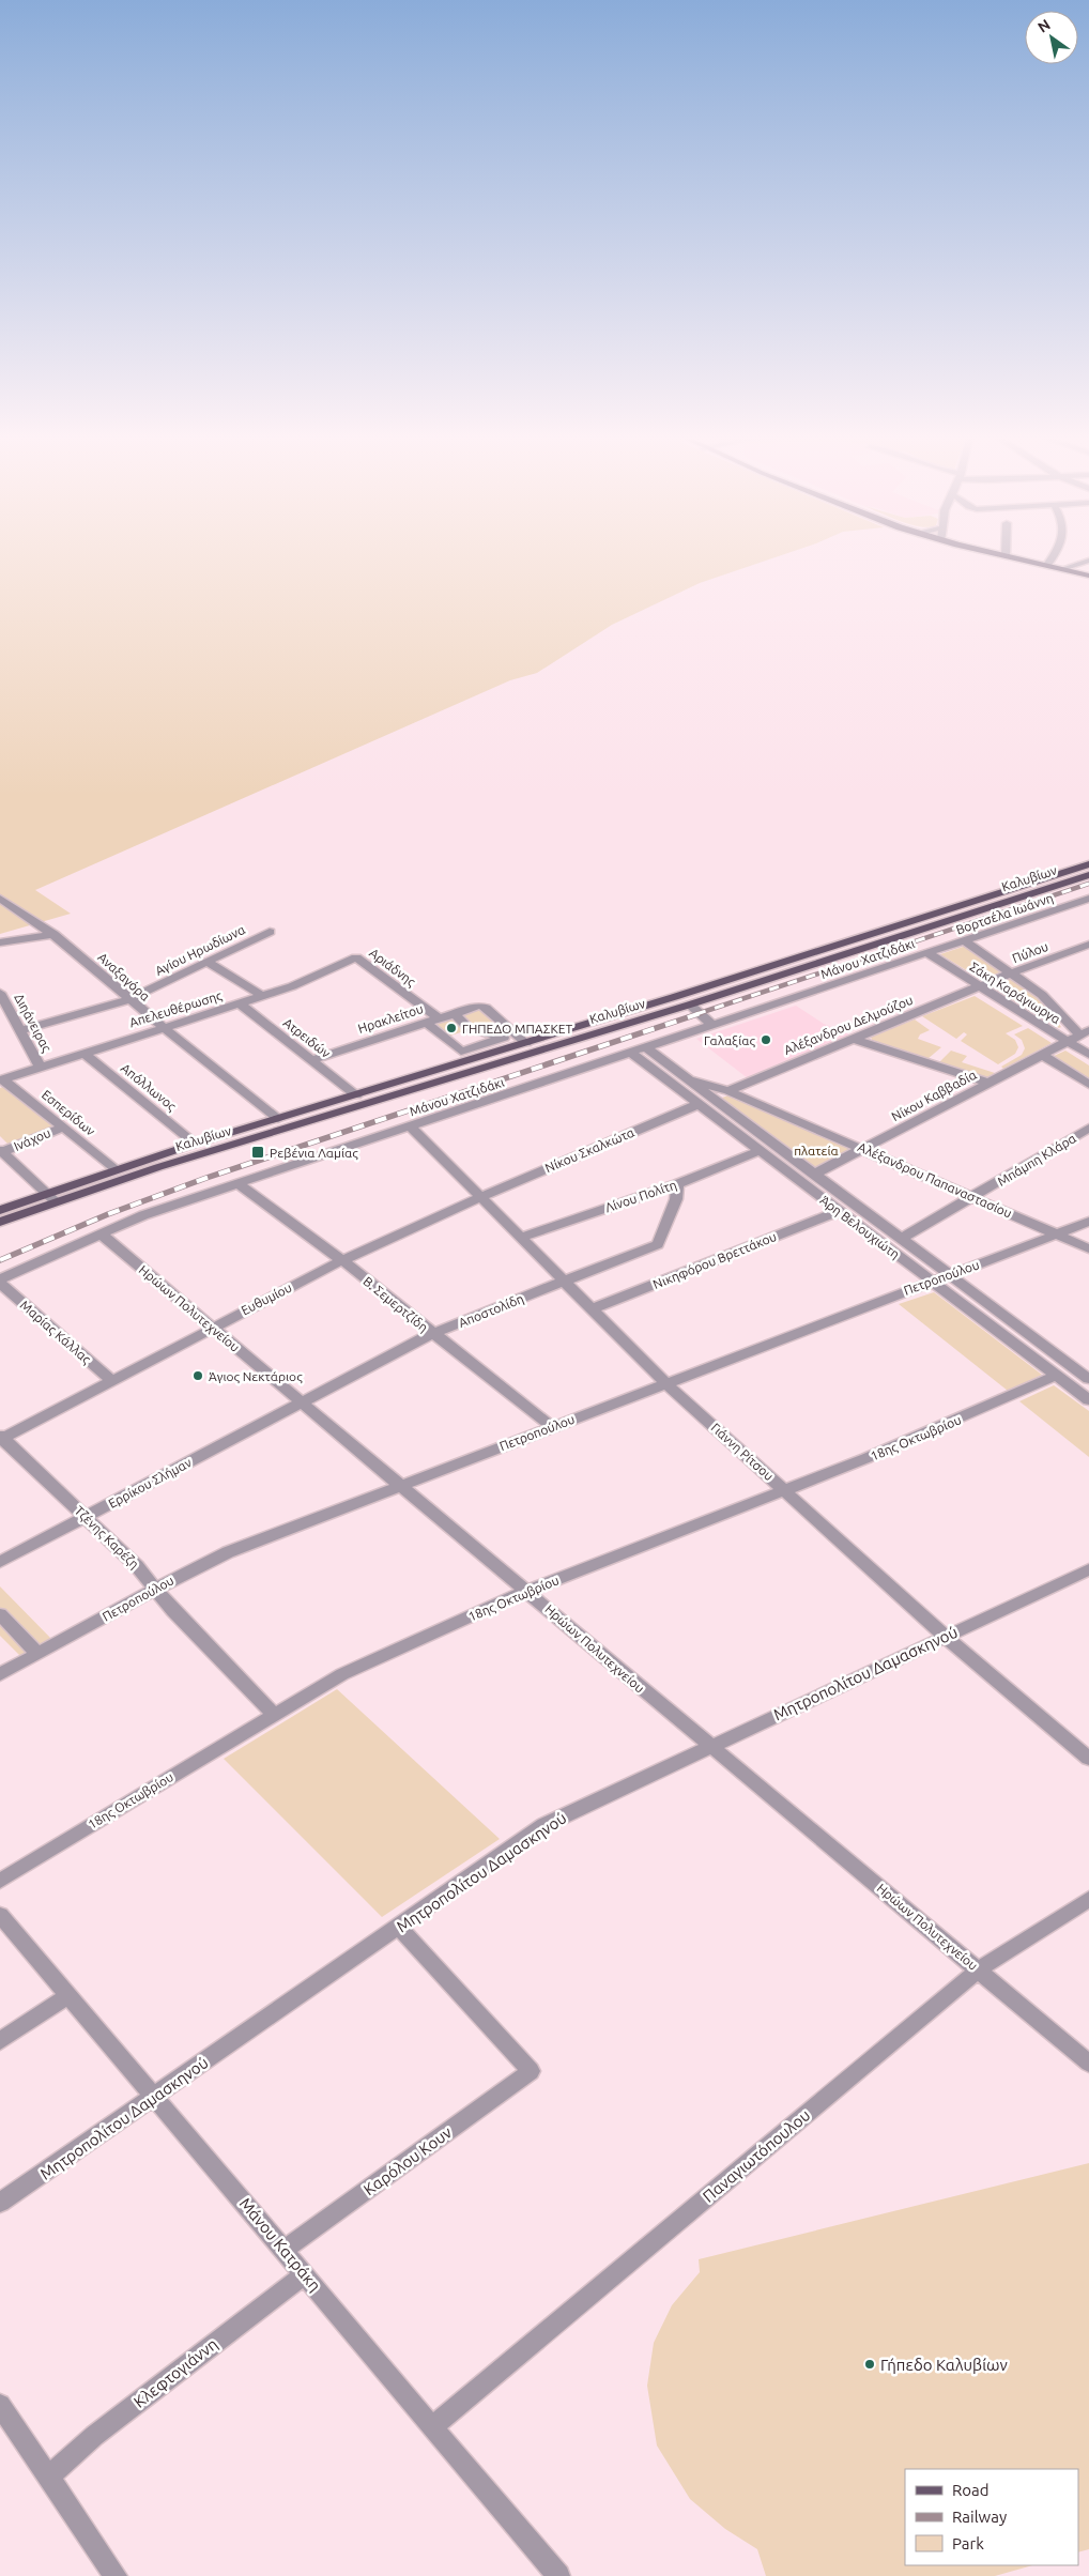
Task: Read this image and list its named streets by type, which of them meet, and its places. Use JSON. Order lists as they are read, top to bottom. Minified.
{"streets":{"main road":["Καλυβίων"],"street":["Βορτσέλα Ιωάννη","Αγίου Ηρωδίωνα","Πύλου","Μάνου Χατζιδάκι","Αριάδνης","Αναξαγόρα","Σάκη Καράγιωργα","Απελευθέρωσης","Ηρακλείτου","Διηάνειρας","Αλέξανδρου Δελμούζου","Ατρειδών","Απόλλωνος","Νίκου Καββαδία","Εσπερίδων","Ινάχου","Νίκου Σκαλκώτα","Μπάμπη Κλάρα","Αλέξανδρου Παπαναστασίου","Λίνου Πολίτη","Άρη Βελουχιώτη","Νικηφόρου Βρεττάκου","Πετροπούλου","Ευθυμίου","Β. Σεμερτζίδη","Ηρώων Πολυτεχνείου","Αποστολίδη","Μαρίας Κάλλας","18ης Οκτωβρίου","Γιάννη Ρίτσου","Ερρίκου Σλήμαν","Τζένης Καρέζη","Μητροπολίτου Δαμασκηνού","Παναγιωτόπουλου","Καρόλου Κουν","Μάνου Κατράκη","Κλεφτογιάννη"]},"crossings":[["Καλυβίων","Αναξαγόρα"],["Καλυβίων","Ηρακλείτου"],["Καλυβίων","Ατρειδών"],["Καλυβίων","Απόλλωνος"],["Καλυβίων","Εσπερίδων"],["Βορτσέλα Ιωάννη","Μάνου Χατζιδάκι"],["Βορτσέλα Ιωάννη","Σάκη Καράγιωργα"],["Αγίου Ηρωδίωνα","Αναξαγόρα"],["Αγίου Ηρωδίωνα","Διηάνειρας"],["Πύλου","Σάκη Καράγιωργα"],["Πύλου","Αλέξανδρου Δελμούζου"],["Μάνου Χατζιδάκι","Σάκη Καράγιωργα"],["Μάνου Χατζιδάκι","Άρη Βελουχιώτη"],["Μάνου Χατζιδάκι","Β. Σεμερτζίδη"],["Μάνου Χατζιδάκι","Ηρώων Πολυτεχνείου"],["Μάνου Χατζιδάκι","Γιάννη Ρίτσου"],["Αριάδνης","Απελευθέρωσης"],["Αριάδνης","Ηρακλείτου"],["Αναξαγόρα","Απελευθέρωσης"],["Σάκη Καράγιωργα","Αλέξανδρου Δελμούζου"],["Σάκη Καράγιωργα","Νίκου Καββαδία"],["Απελευθέρωσης","Διηάνειρας"],["Απελευθέρωσης","Ατρειδών"],["Απελευθέρωσης","Απόλλωνος"],["Απελευθέρωσης","Εσπερίδων"],["Ηρακλείτου","Ατρειδών"],["Αλέξανδρου Δελμούζου","Αλέξανδρου Παπαναστασίου"],["Νίκου Καββαδία","Αλέξανδρου Παπαναστασίου"],["Νίκου Καββαδία","Άρη Βελουχιώτη"],["Εσπερίδων","Ινάχου"],["Νίκου Σκαλκώτα","Άρη Βελουχιώτη"],["Νίκου Σκαλκώτα","Ευθυμίου"],["Νίκου Σκαλκώτα","Γιάννη Ρίτσου"],["Μπάμπη Κλάρα","Αλέξανδρου Παπαναστασίου"],["Μπάμπη Κλάρα","Άρη Βελουχιώτη"],["Αλέξανδρου Παπαναστασίου","Άρη Βελουχιώτη"],["Αλέξανδρου Παπαναστασίου","Πετροπούλου"],["Λίνου Πολίτη","Άρη Βελουχιώτη"],["Λίνου Πολίτη","Αποστολίδη"],["Λίνου Πολίτη","Γιάννη Ρίτσου"],["Άρη Βελουχιώτη","Νικηφόρου Βρεττάκου"],["Άρη Βελουχιώτη","Πετροπούλου"],["Άρη Βελουχιώτη","18ης Οκτωβρίου"],["Νικηφόρου Βρεττάκου","Γιάννη Ρίτσου"],["Πετροπούλου","Β. Σεμερτζίδη"],["Πετροπούλου","Ηρώων Πολυτεχνείου"],["Πετροπούλου","Γιάννη Ρίτσου"],["Πετροπούλου","Τζένης Καρέζη"],["Ευθυμίου","Β. Σεμερτζίδη"],["Ευθυμίου","Ηρώων Πολυτεχνείου"],["Ευθυμίου","Μαρίας Κάλλας"],["Ευθυμίου","Γιάννη Ρίτσου"],["Ευθυμίου","Τζένης Καρέζη"],["Β. Σεμερτζίδη","Αποστολίδη"],["Ηρώων Πολυτεχνείου","Αποστολίδη"],["Ηρώων Πολυτεχνείου","18ης Οκτωβρίου"],["Ηρώων Πολυτεχνείου","Ερρίκου Σλήμαν"],["Ηρώων Πολυτεχνείου","Μητροπολίτου Δαμασκηνού"],["Ηρώων Πολυτεχνείου","Παναγιωτόπουλου"],["Αποστολίδη","Γιάννη Ρίτσου"],["Αποστολίδη","Ερρίκου Σλήμαν"],["18ης Οκτωβρίου","Γιάννη Ρίτσου"],["18ης Οκτωβρίου","Τζένης Καρέζη"],["Γιάννη Ρίτσου","Μητροπολίτου Δαμασκηνού"],["Ερρίκου Σλήμαν","Τζένης Καρέζη"],["Μητροπολίτου Δαμασκηνού","Καρόλου Κουν"],["Μητροπολίτου Δαμασκηνού","Μάνου Κατράκη"],["Παναγιωτόπουλου","Μάνου Κατράκη"],["Καρόλου Κουν","Μάνου Κατράκη"],["Μάνου Κατράκη","Κλεφτογιάννη"]],"parks":["πλατεία"],"places":{"other":["ΓΗΠΕΔΟ ΜΠΑΣΚΕΤ","Γαλαξίας","Άγιος Νεκτάριος","Γήπεδο Καλυβίων"],"transit":["Ρεβένια Λαμίας"]},"legend":["Road","Railway","Park"],"north":"top left"}
